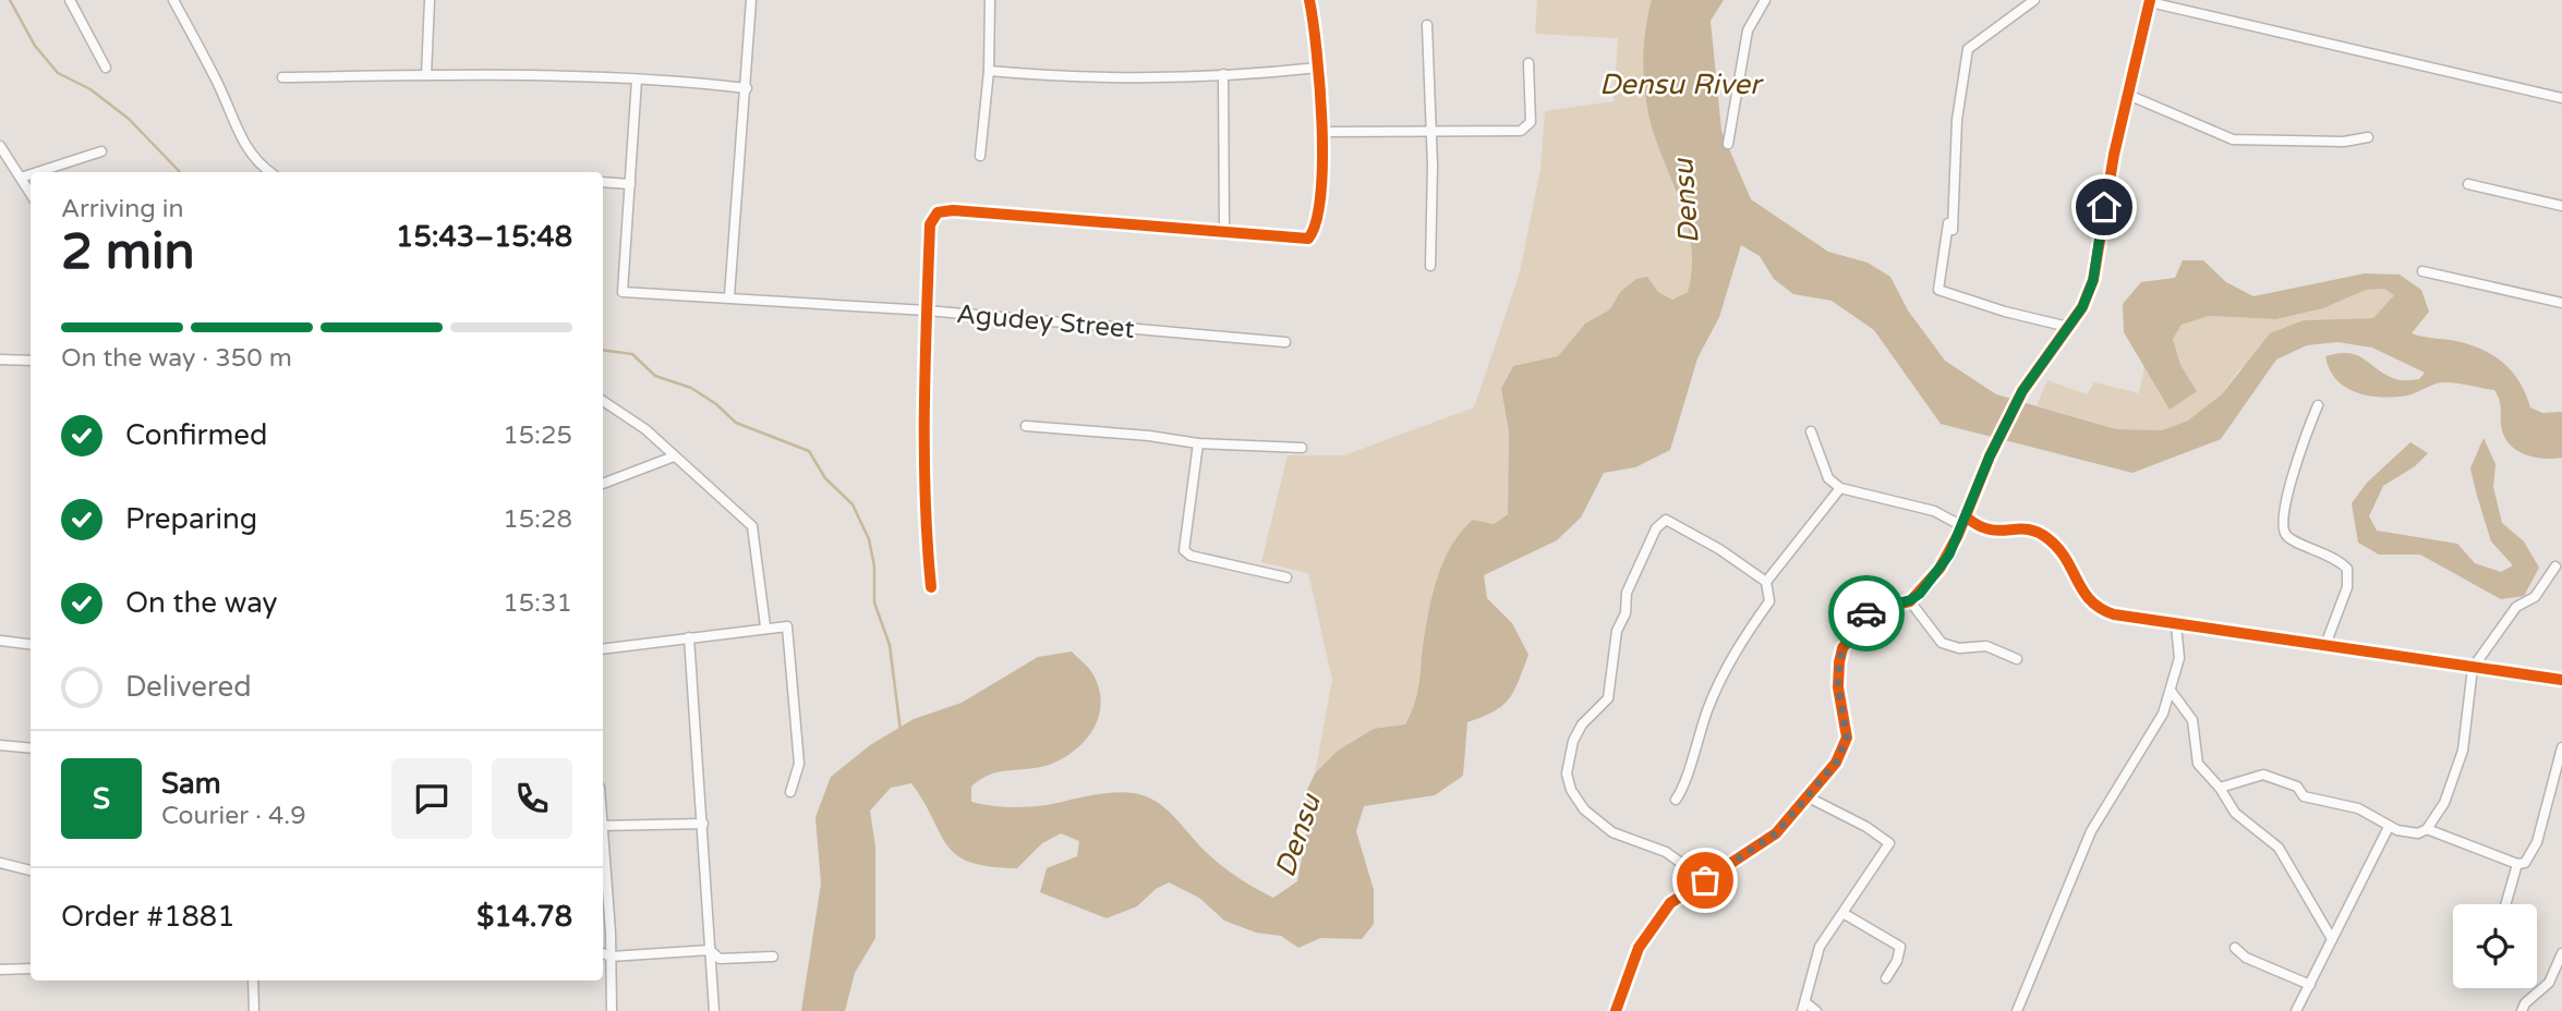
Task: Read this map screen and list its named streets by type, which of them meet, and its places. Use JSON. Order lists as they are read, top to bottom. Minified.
{"streets":{"street":["Agudey Street"]},"water":["Densu River","Densu"],"page":{"heading":["2 min","Arriving in","15:43–15:48"],"panel":["Sam","Courier · 4.9","Order #1881","$14.78"],"bar":"On the way · 350 m","list":[["Confirmed","15:25"],["Preparing","15:28"],["On the way","15:31"],"Delivered"],"round":"S"}}
